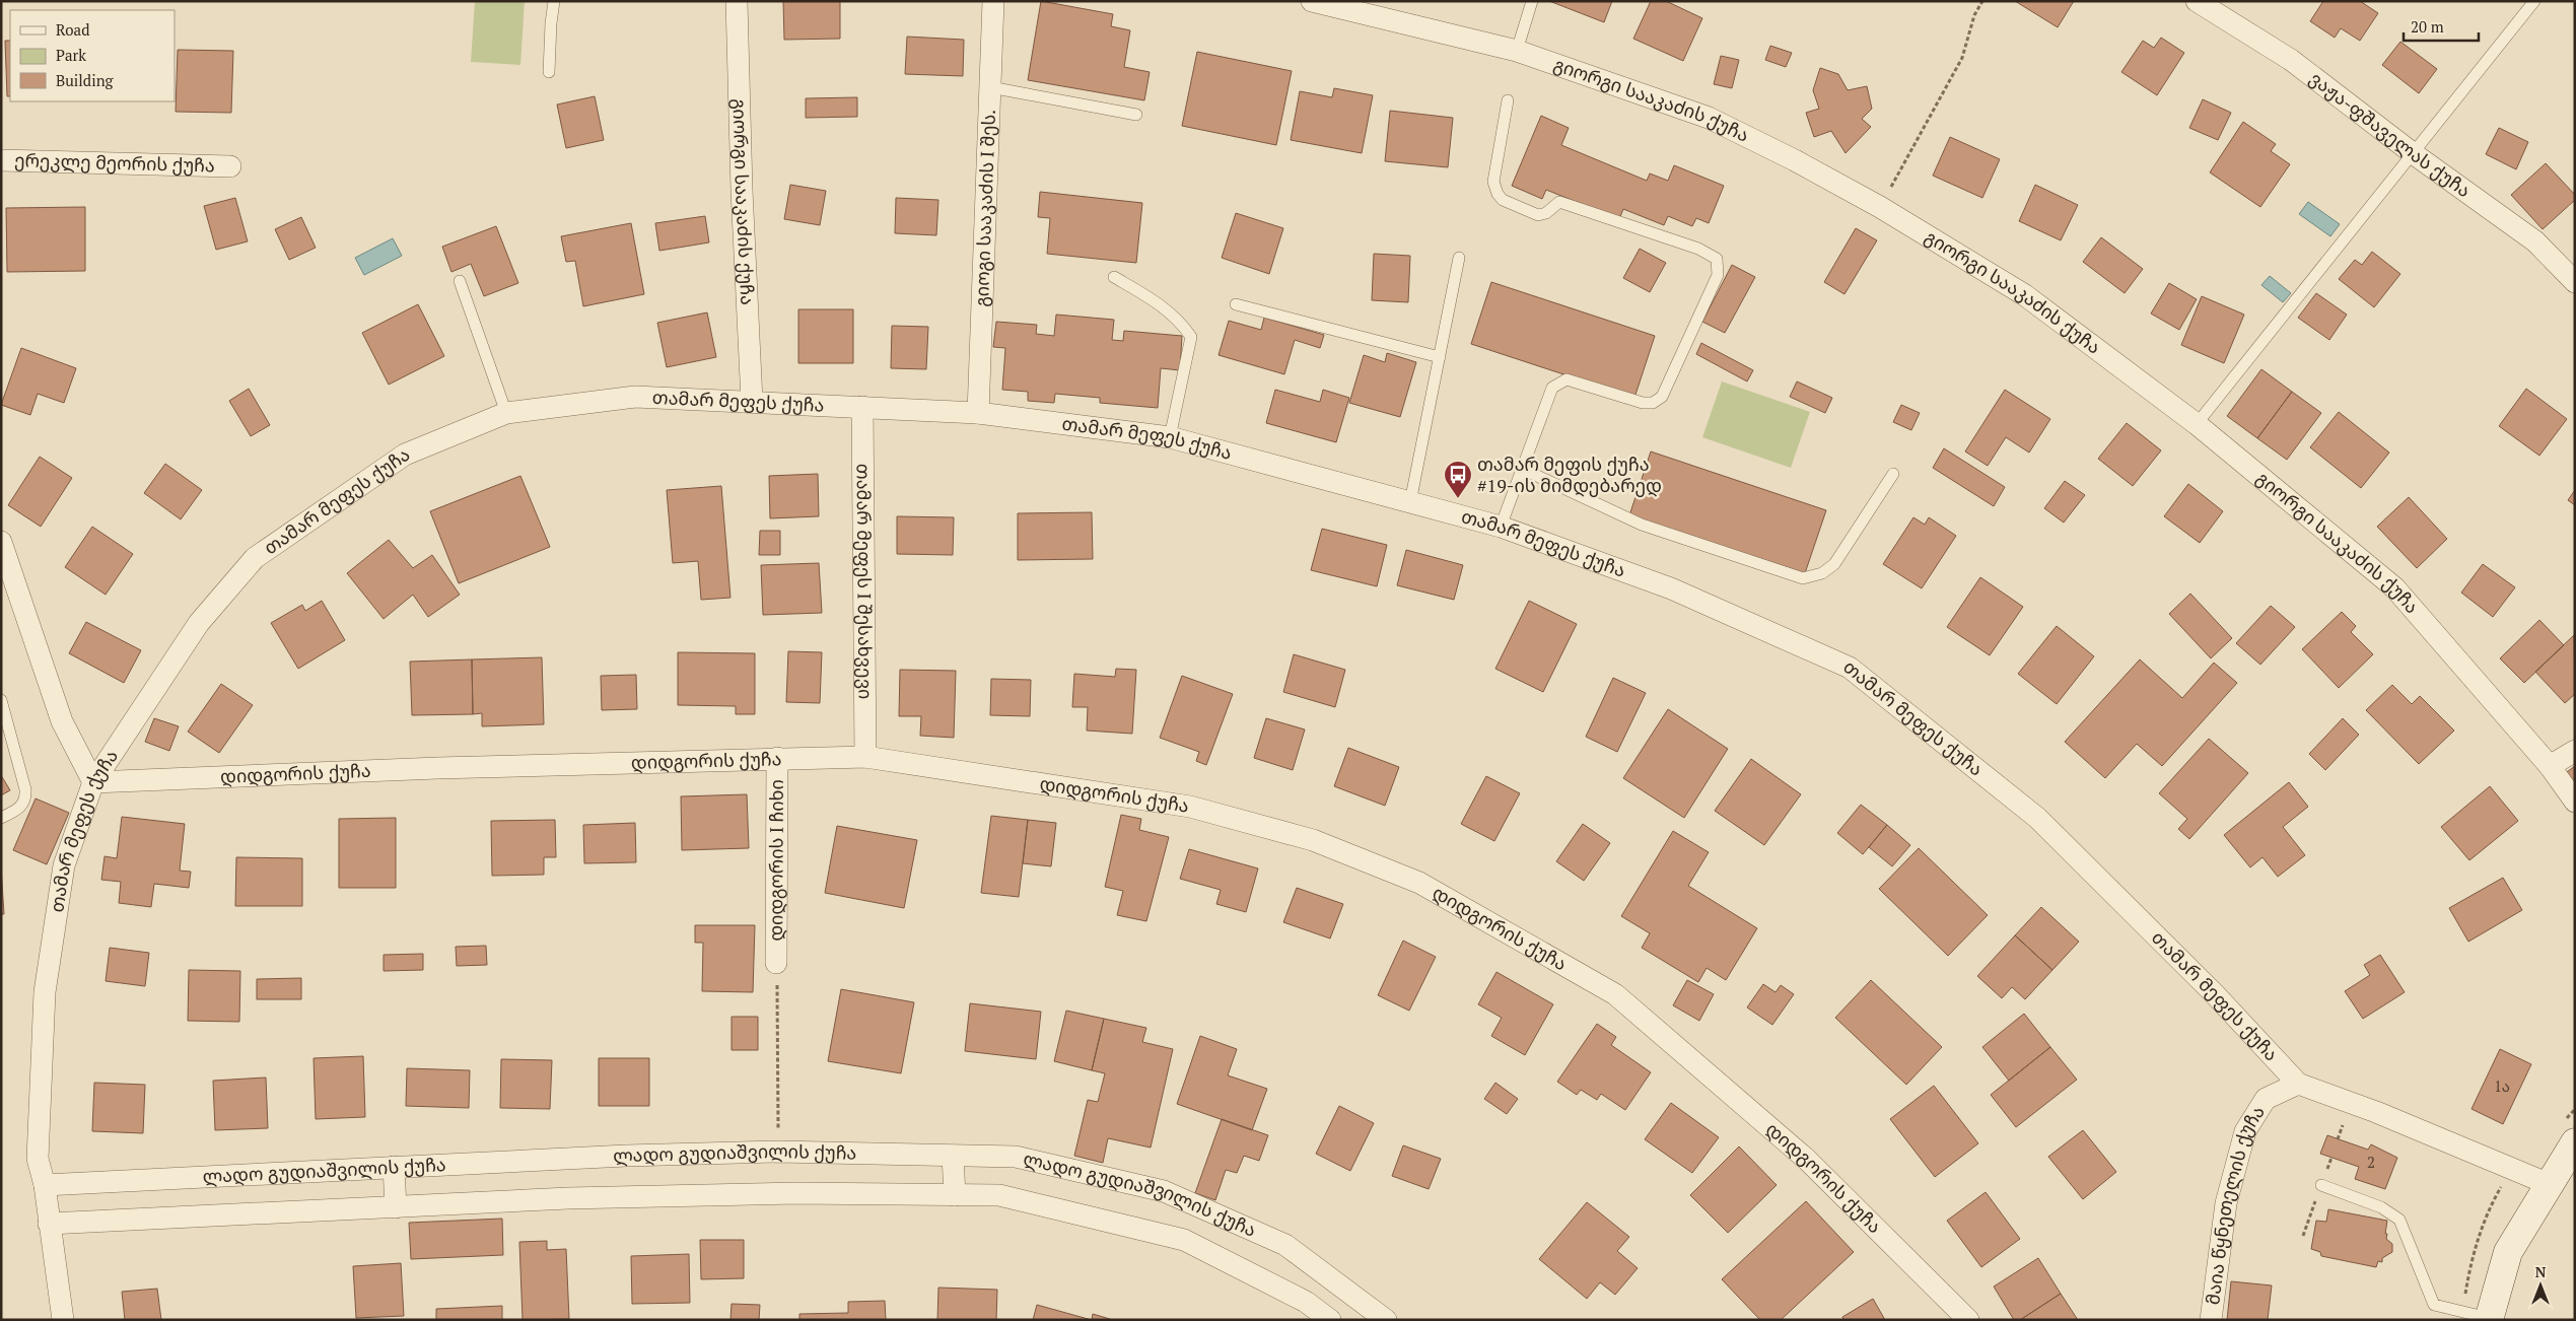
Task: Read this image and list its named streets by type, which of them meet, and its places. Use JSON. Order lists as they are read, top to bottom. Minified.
{"streets":{"street":["გიორგი სააკაძის ქუჩა","ვაჟა-ფშაველას ქუჩა","ერეკლე მეორის ქუჩა","გიოგი სააკაძის I შეს.","თამარ მეფეს ქუჩა","თამარ მეფეს I შესახვევი","დიდგორის ქუჩა","დიდგორის I ჩიხი","ლადო გუდიაშვილის ქუჩა","მაია წყნეთელის ქუჩა"]},"crossings":[["გიორგი სააკაძის ქუჩა","თამარ მეფეს ქუჩა"],["გიოგი სააკაძის I შეს.","თამარ მეფეს ქუჩა"],["თამარ მეფეს ქუჩა","თამარ მეფეს I შესახვევი"],["თამარ მეფეს ქუჩა","დიდგორის ქუჩა"],["თამარ მეფეს ქუჩა","ლადო გუდიაშვილის ქუჩა"],["თამარ მეფეს ქუჩა","მაია წყნეთელის ქუჩა"],["თამარ მეფეს I შესახვევი","დიდგორის ქუჩა"],["დიდგორის ქუჩა","დიდგორის I ჩიხი"]],"places":{"bus stop":["თამარ მეფის ქუჩა #19-ის მიმდებარედ"]},"house_numbers":["1ა","2"],"legend":["Road","Park","Building"],"scale_bar":"20 m","north":"top"}
